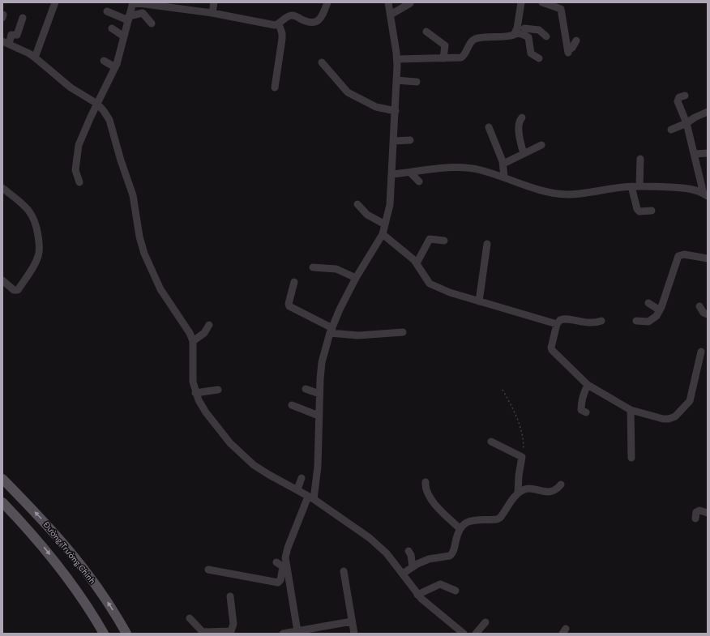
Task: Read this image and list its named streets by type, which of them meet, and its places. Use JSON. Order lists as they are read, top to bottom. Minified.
{"streets":{"main road":["Đường Trường Chinh"]}}
